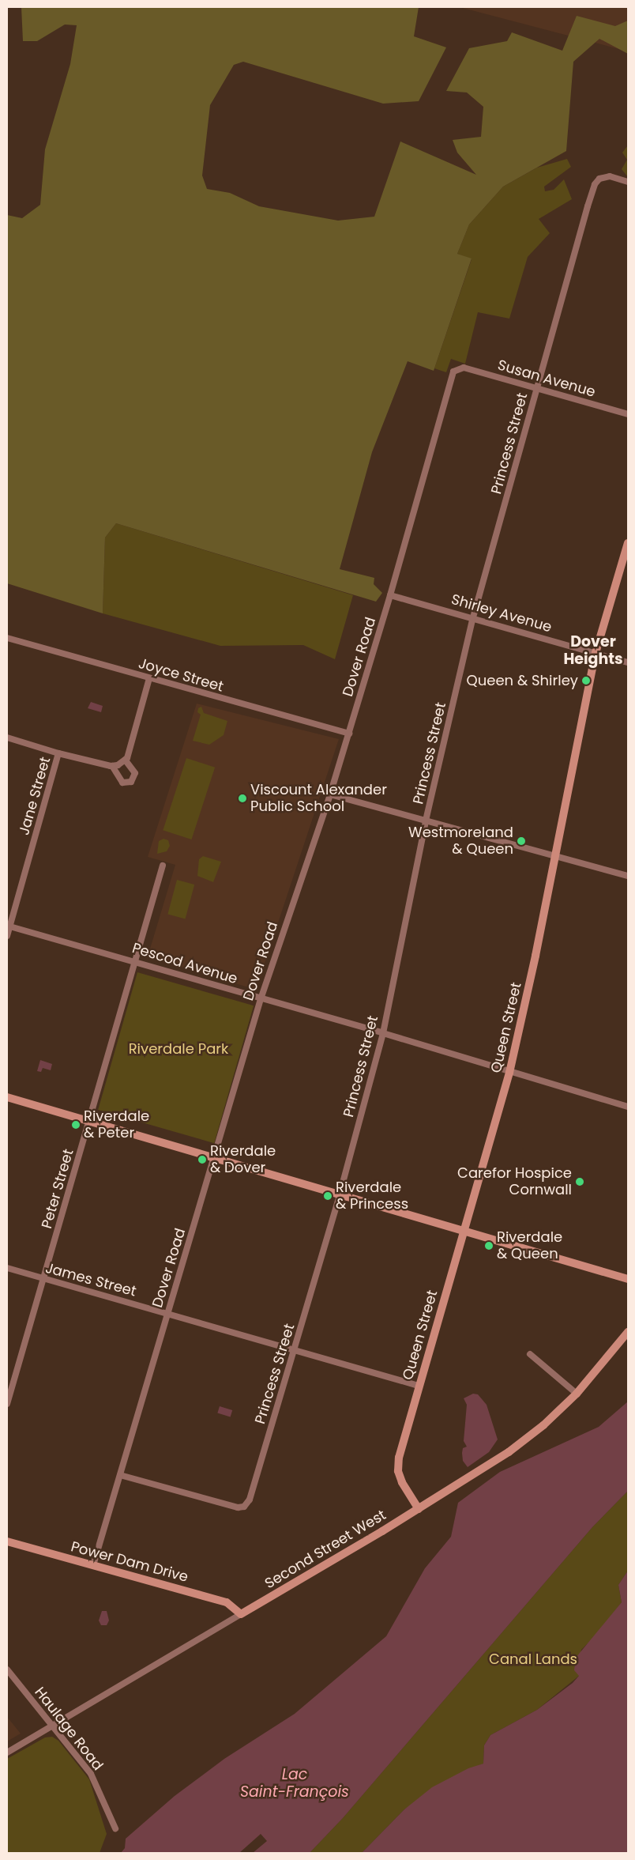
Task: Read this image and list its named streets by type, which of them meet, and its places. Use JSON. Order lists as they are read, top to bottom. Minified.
{"streets":{"street":["Susan Avenue","Princess Street","Shirley Avenue","Dover Road","Joyce Street","Jane Street","Pescod Avenue","Queen Street","Peter Street","James Street","Second Street West","Power Dam Drive","Haulage Road"]},"crossings":[["Susan Avenue","Princess Street"],["Susan Avenue","Dover Road"],["Princess Street","Shirley Avenue"],["Princess Street","Dover Road"],["Princess Street","Pescod Avenue"],["Princess Street","James Street"],["Shirley Avenue","Dover Road"],["Shirley Avenue","Queen Street"],["Dover Road","Joyce Street"],["Dover Road","Pescod Avenue"],["Dover Road","James Street"],["Dover Road","Power Dam Drive"],["Jane Street","Pescod Avenue"],["Pescod Avenue","Queen Street"],["Pescod Avenue","Peter Street"],["Queen Street","James Street"],["Queen Street","Second Street West"],["Peter Street","James Street"],["Second Street West","Power Dam Drive"],["Second Street West","Haulage Road"]],"districts":["Dover Heights"],"water":["Lac Saint-François"],"parks":["Riverdale Park","Canal Lands"],"places":["Queen & Shirley","Viscount Alexander Public School","Westmoreland & Queen","Riverdale & Peter","Riverdale & Dover","Carefor Hospice Cornwall","Riverdale & Princess","Riverdale & Queen"]}
